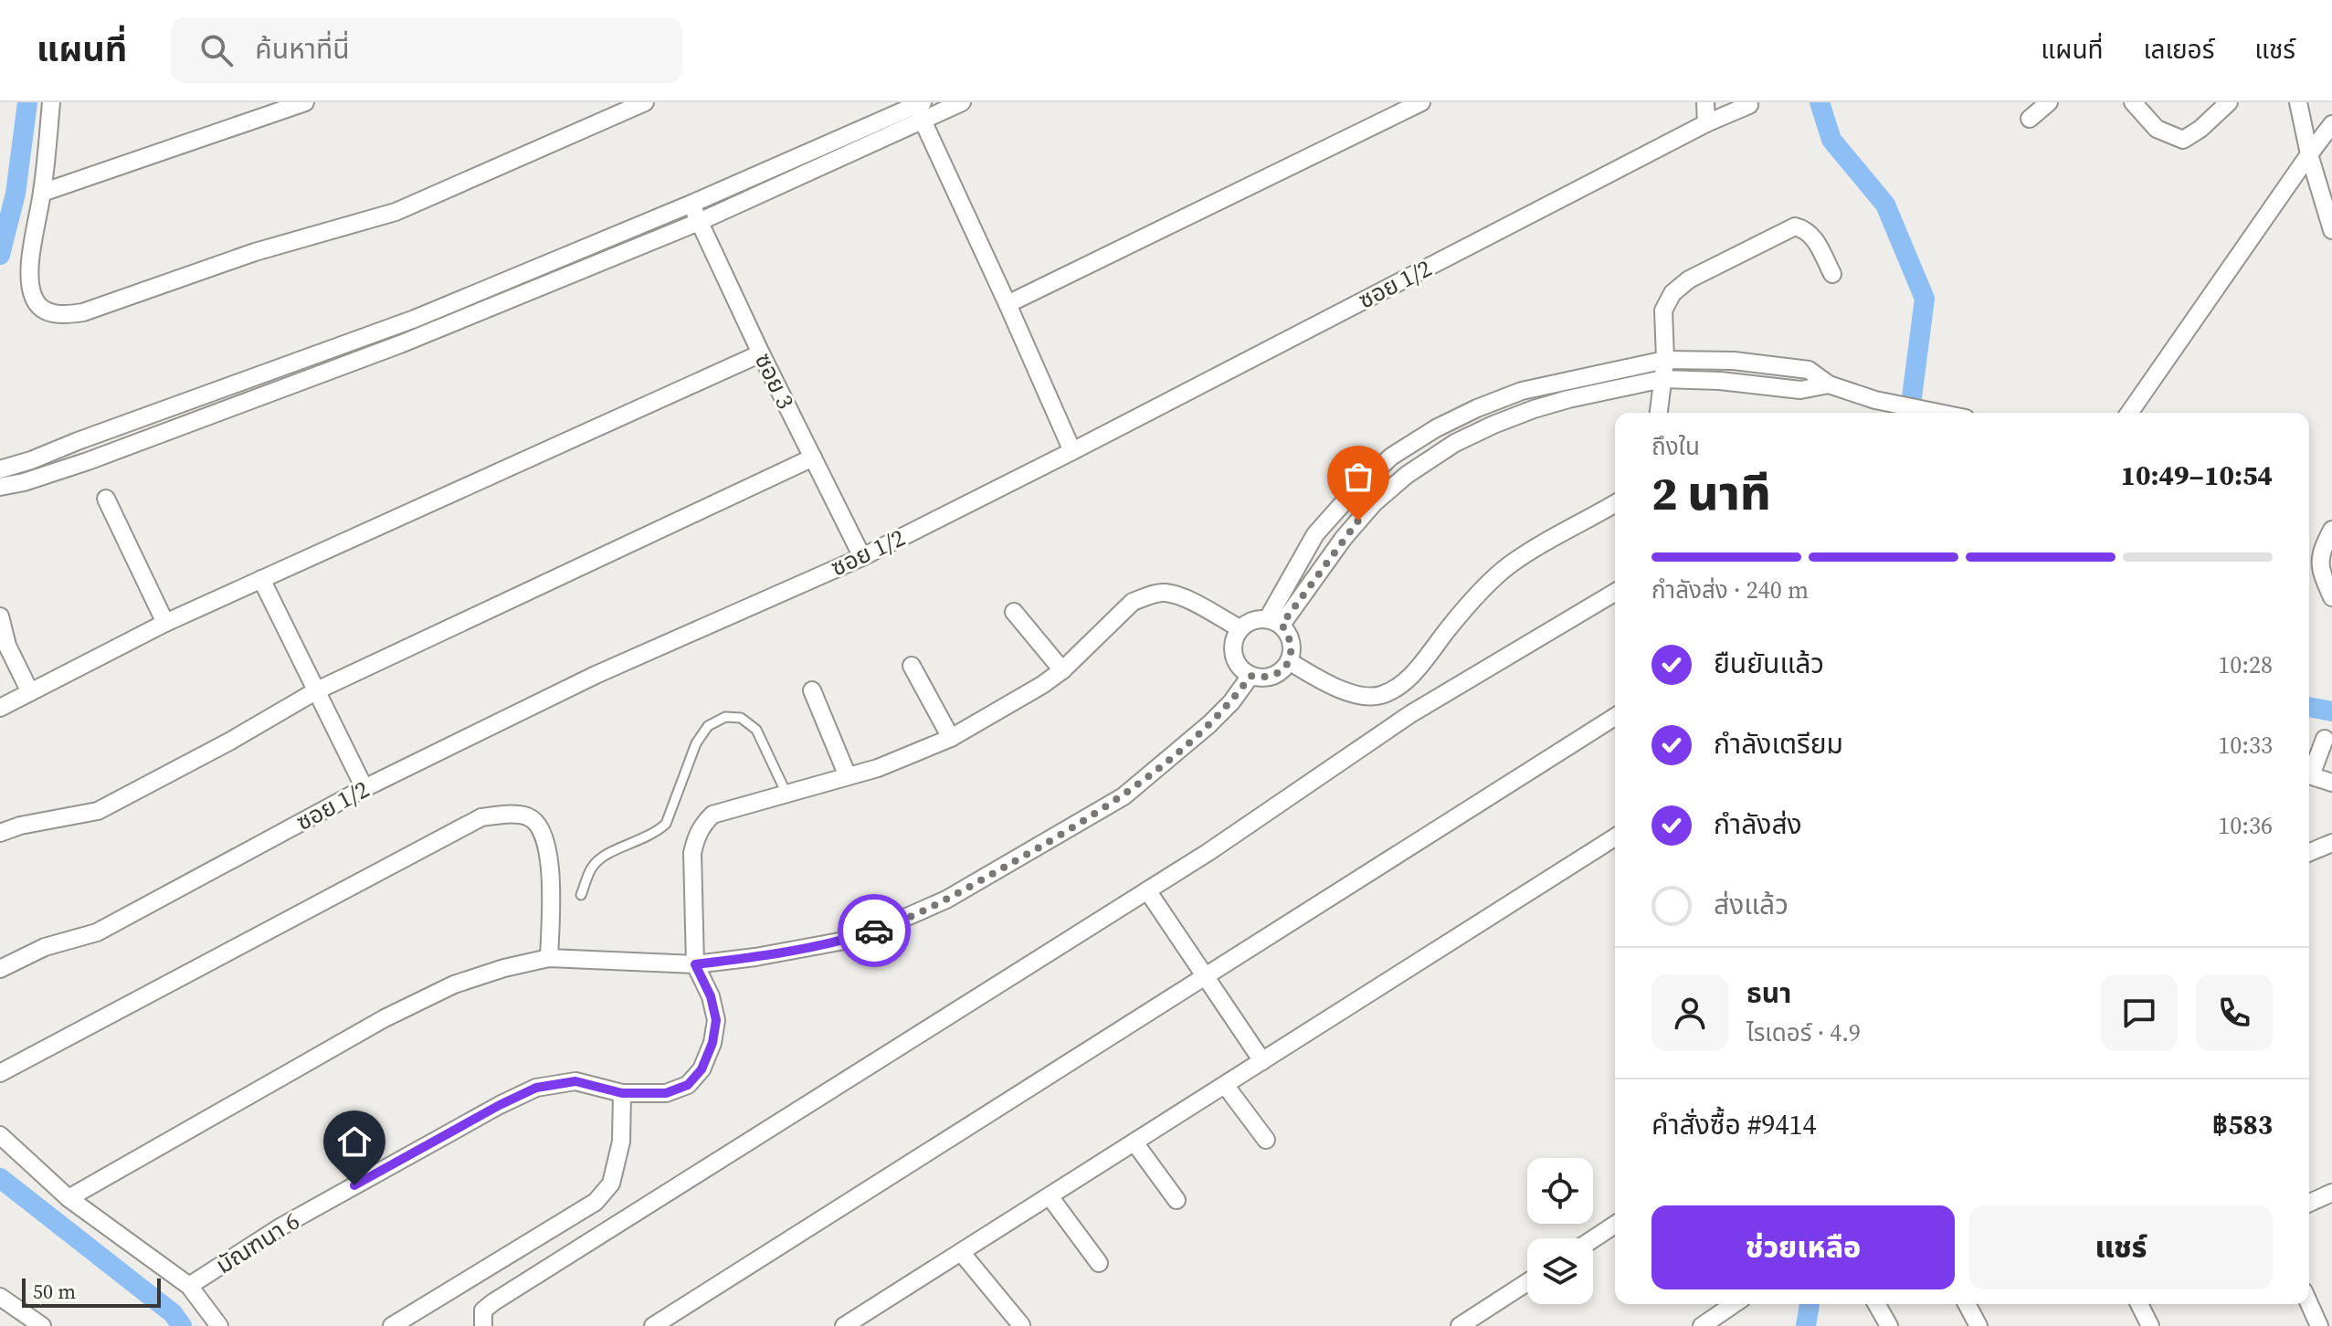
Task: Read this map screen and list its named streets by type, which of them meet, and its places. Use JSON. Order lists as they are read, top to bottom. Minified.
{"streets":{"street":["ซอย 1/2","ซอย 3","มัณฑนา 6"]},"crossings":[["ซอย 1/2","ซอย 3"]],"scale_bar":"50 m","page":{"header":"แผนที่","search":"ค้นหาที่นี่","nav":["แผนที่","เลเยอร์","แชร์"],"heading":["2 นาที","ถึงใน","10:49–10:54"],"panel":["ธนา","ไรเดอร์ · 4.9","คำสั่งซื้อ #9414","฿583"],"bar":"กำลังส่ง · 240 m","list":[["ยืนยันแล้ว","10:28"],["กำลังเตรียม","10:33"],["กำลังส่ง","10:36"],"ส่งแล้ว"],"buttons":["ช่วยเหลือ","แชร์"],"scale":"50 m"}}
